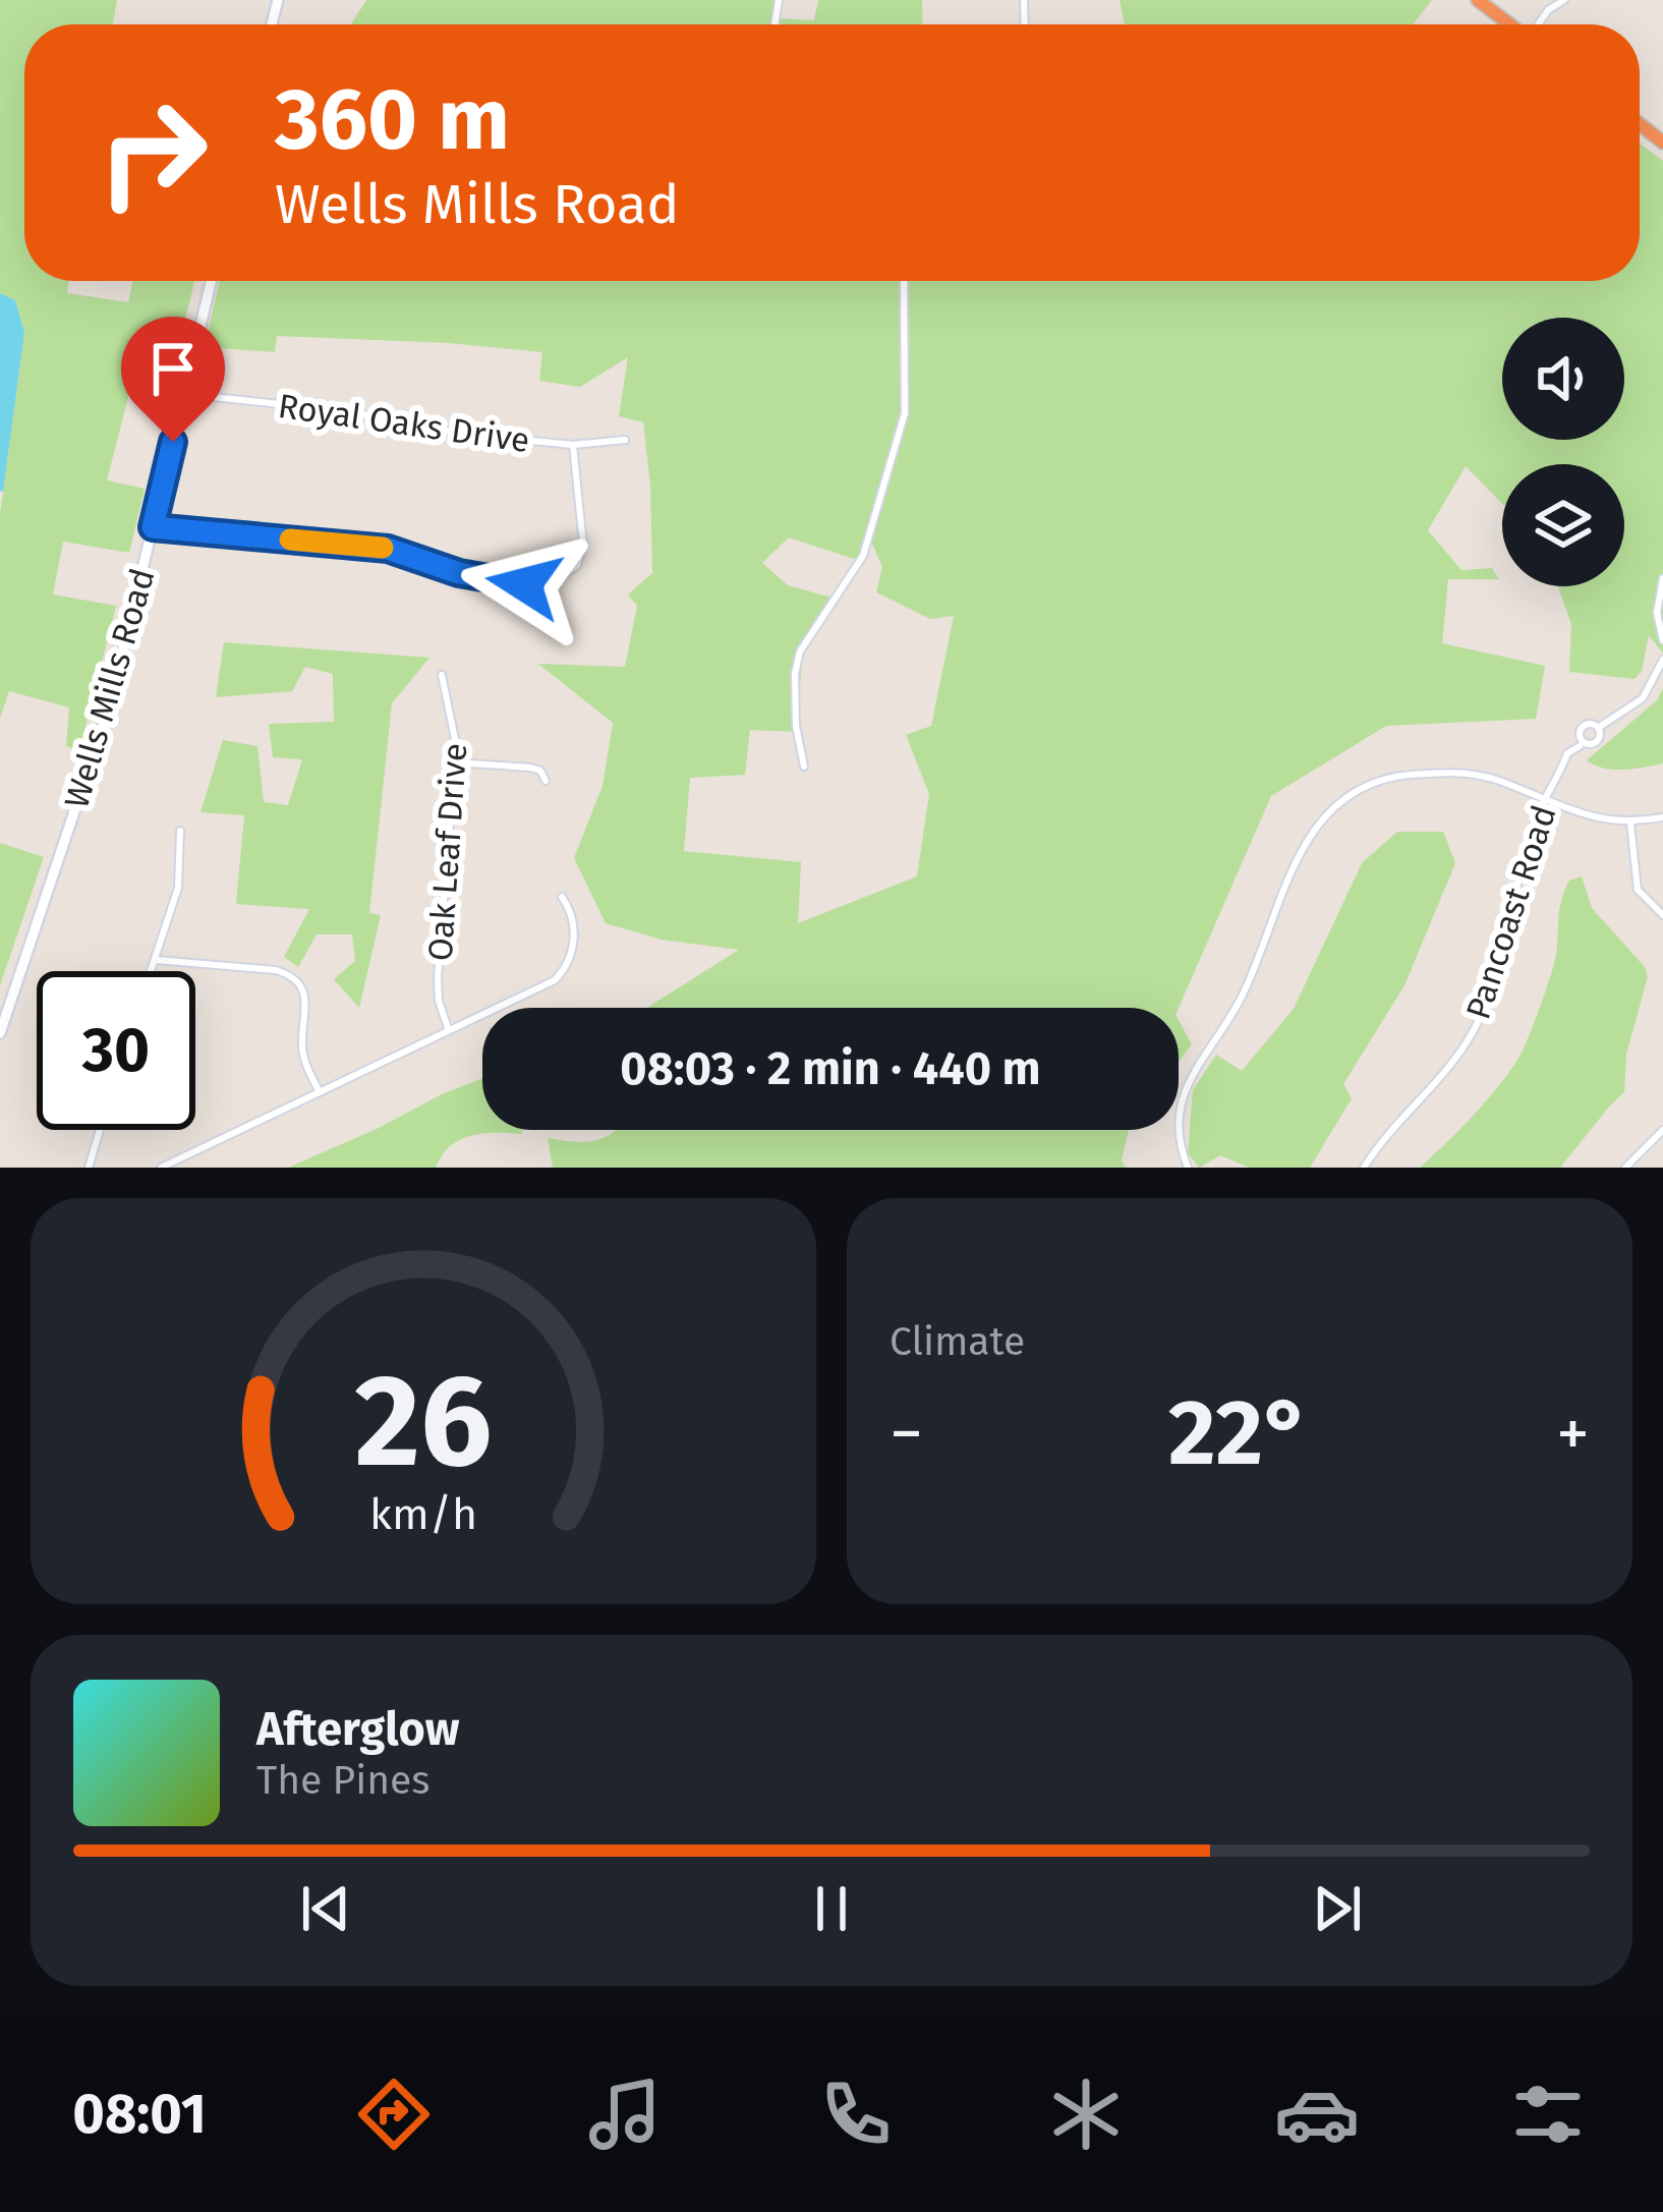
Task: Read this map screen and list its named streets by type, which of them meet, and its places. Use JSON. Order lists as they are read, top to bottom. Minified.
{"streets":{"main road":["Wells Mills Road"],"street":["Royal Oaks Drive","Oak Leaf Drive","Pancoast Road"]},"crossings":[["Royal Oaks Drive","Wells Mills Road"]],"page":{"turn":["360 m","Wells Mills Road"],"limit":"30","trip":"08:03 · 2 min · 440 m","tile":"Climate","heat":["−","22°","+"],"song":["Afterglow","The Pines"],"tabs":"08:01","gauge":["26","km/h"]}}
